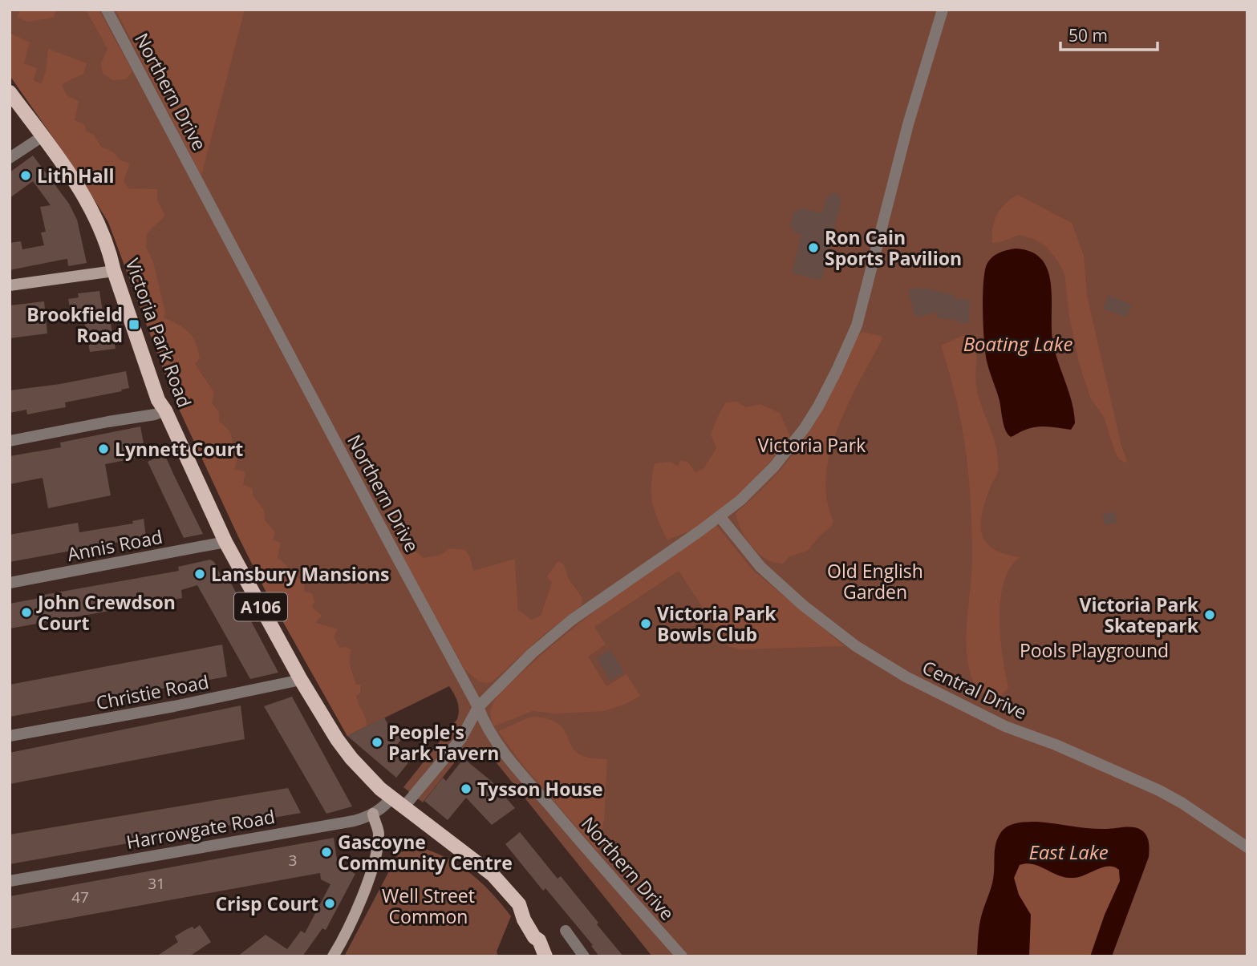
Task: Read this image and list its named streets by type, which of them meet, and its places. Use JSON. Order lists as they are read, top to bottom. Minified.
{"streets":{"main road":["Victoria Park Road","A106"],"street":["Northern Drive","Annis Road","Central Drive","Christie Road","Harrowgate Road"]},"crossings":[["Victoria Park Road","Annis Road"],["Victoria Park Road","Christie Road"],["Victoria Park Road","Harrowgate Road"]],"water":["Boating Lake","East Lake"],"parks":["Victoria Park","Old English Garden","Pools Playground","Well Street Common"],"places":{"other":["Lith Hall","Ron Cain Sports Pavilion","Lynnett Court","Lansbury Mansions","John Crewdson Court","Victoria Park Skatepark","Victoria Park Bowls Club","People's Park Tavern","Tysson House","Gascoyne Community Centre","Crisp Court"],"transit":["Brookfield Road"]},"house_numbers":["3","31","47"],"scale_bar":"50 m"}
